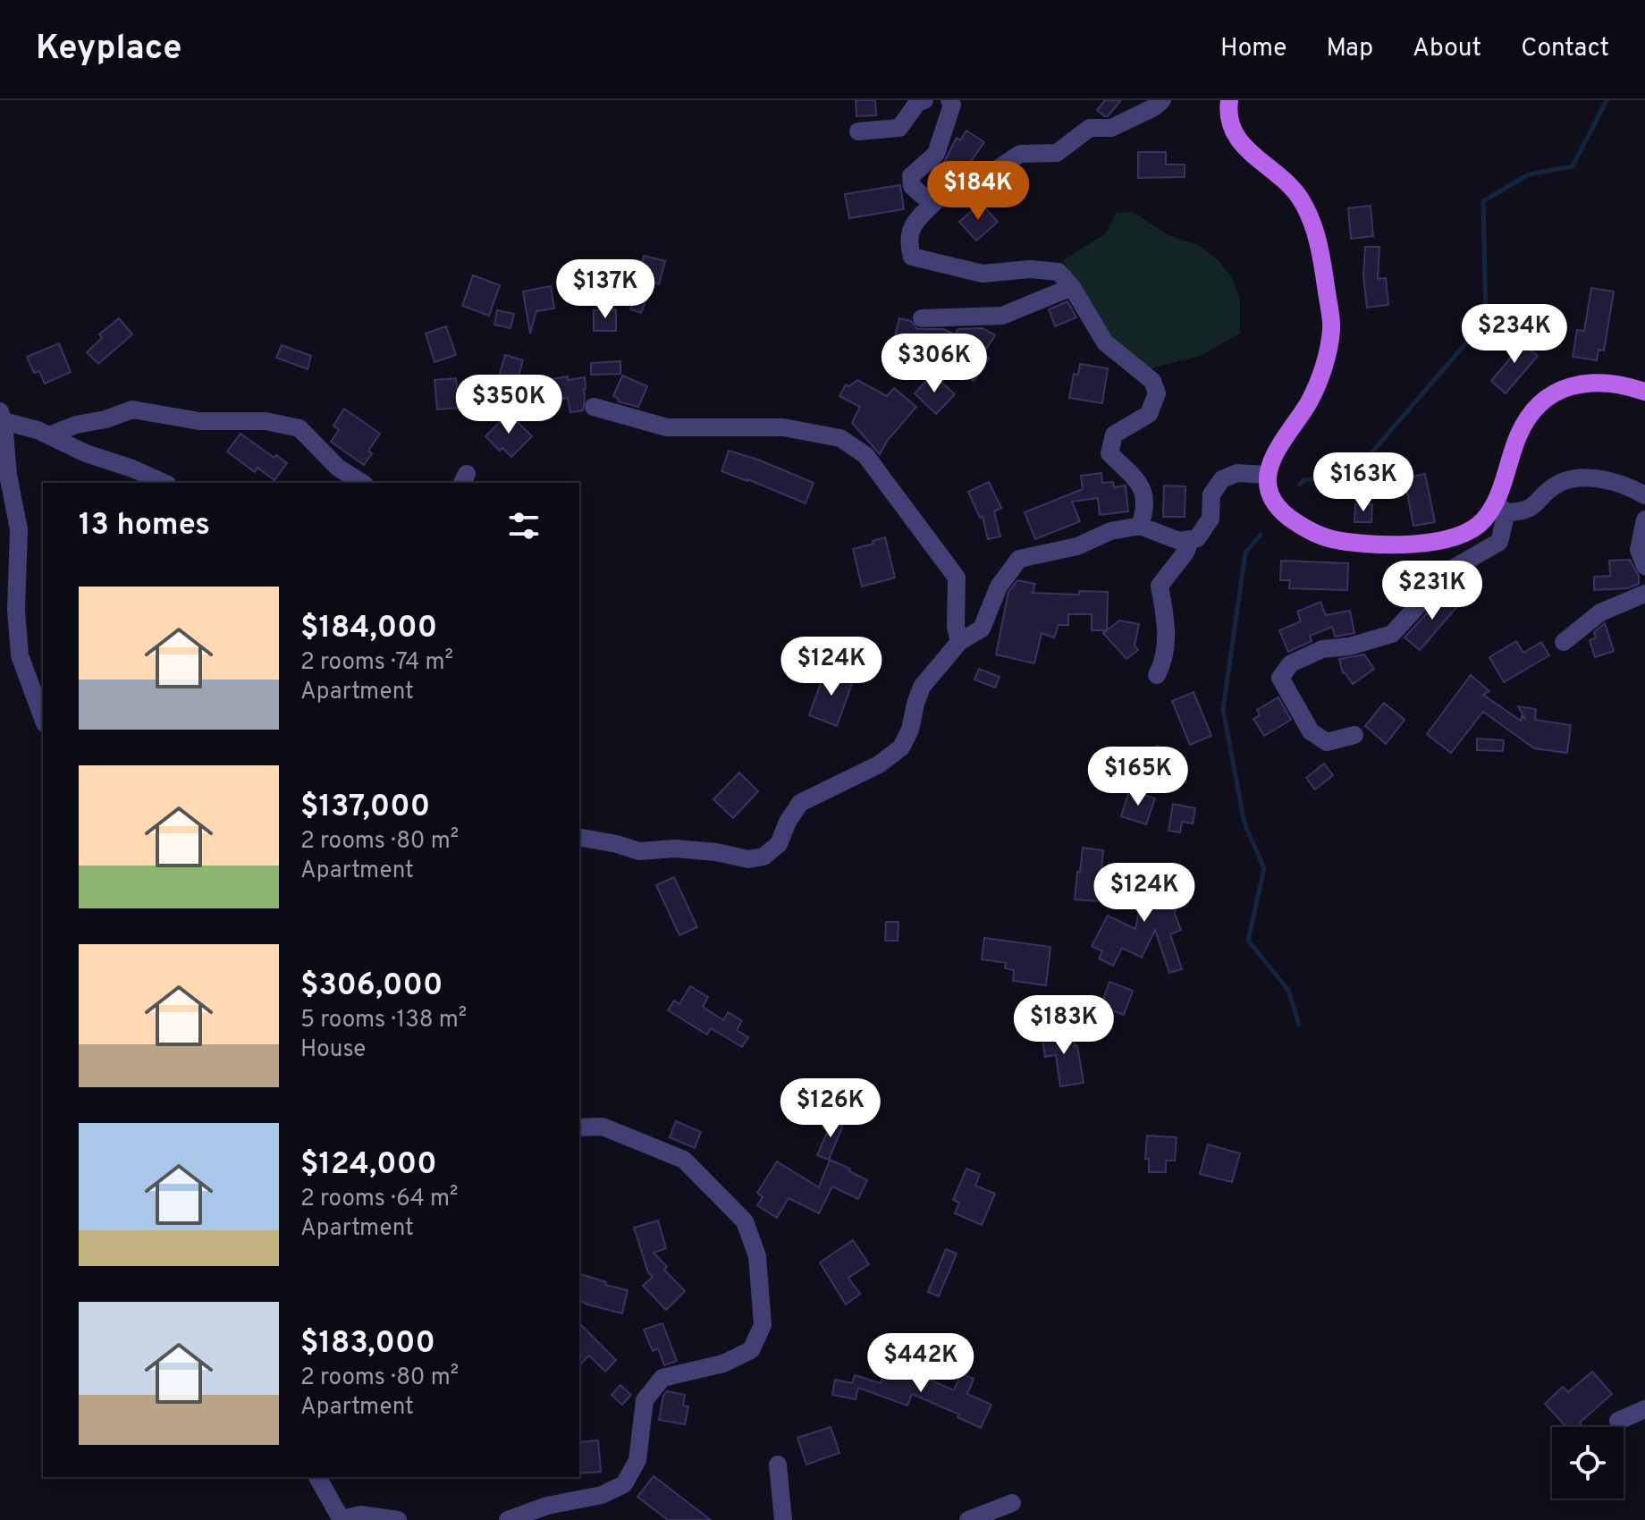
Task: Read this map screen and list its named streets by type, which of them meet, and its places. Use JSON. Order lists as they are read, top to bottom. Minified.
{"page":{"header":"Keyplace","nav":["Home","Map","About","Contact"],"price":["$184K","$137K","$234K","$306K","$350K","$163K","$231K","$124K","$165K","$124K","$183K","$126K","$442K"],"heading":"13 homes","list":[{"name":"$184,000","note":"2 rooms · 74 m² · Apartment"},{"name":"$137,000","note":"2 rooms · 80 m² · Apartment"},{"name":"$306,000","note":"5 rooms · 138 m² · House"},{"name":"$124,000","note":"2 rooms · 64 m² · Apartment"},{"name":"$183,000","note":"2 rooms · 80 m² · Apartment"}]}}
